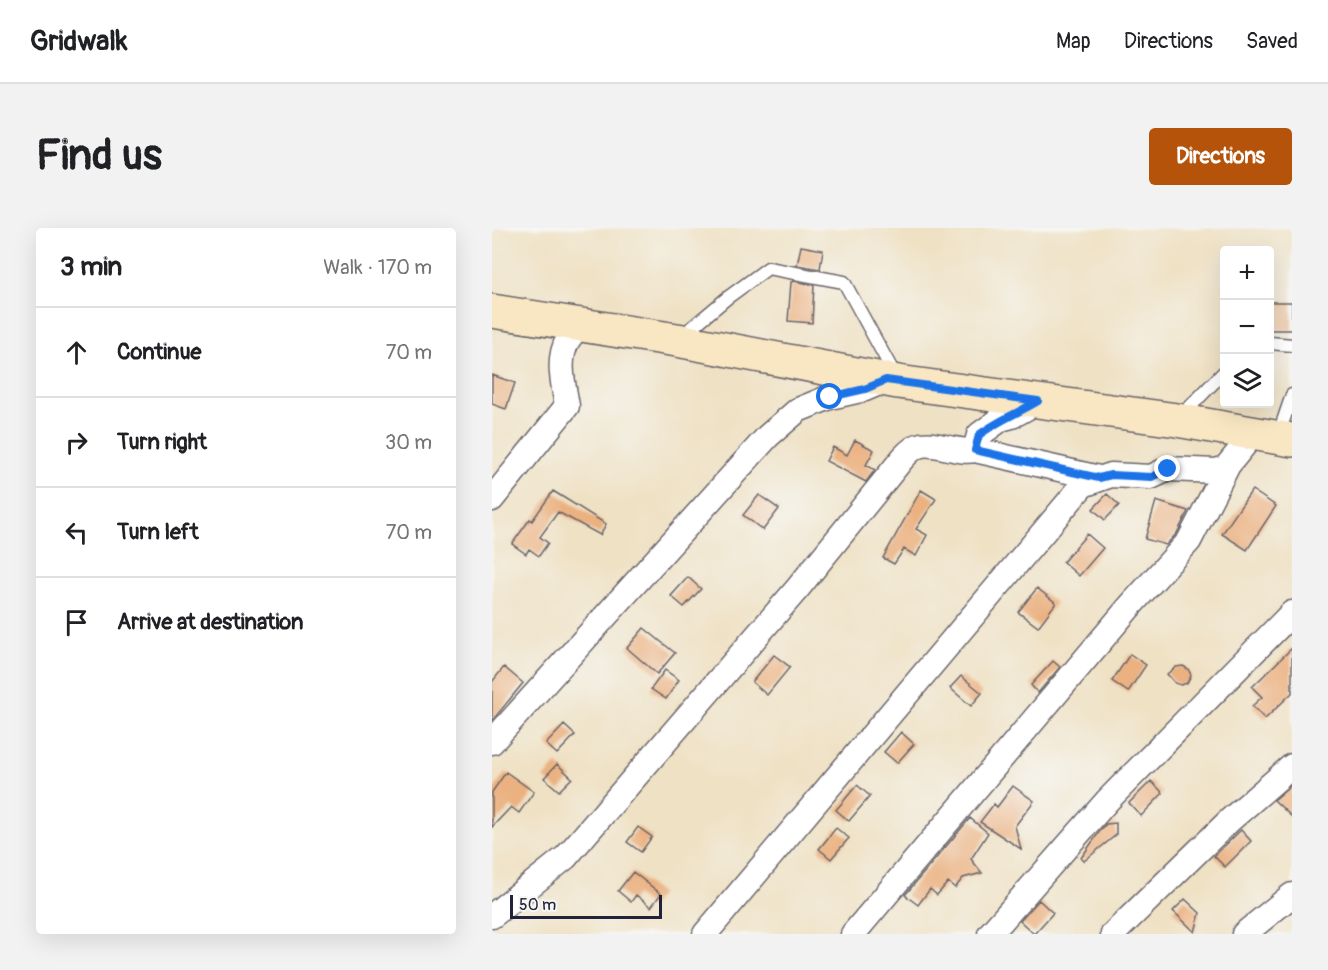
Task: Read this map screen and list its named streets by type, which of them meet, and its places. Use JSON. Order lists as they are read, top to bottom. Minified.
{"scale_bar":"50 m","page":{"header":"Gridwalk","nav":["Map","Directions","Saved"],"buttons":"Directions","title":"Find us","heading":["3 min","Walk · 170 m"],"map_buttons":["+","−"],"list":[["Continue","70 m"],["Turn right","30 m"],["Turn left","70 m"],"Arrive at destination"],"scale":"50 m"}}
